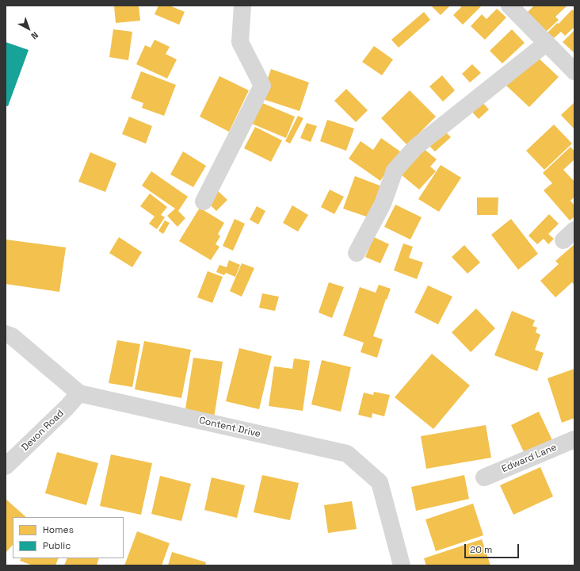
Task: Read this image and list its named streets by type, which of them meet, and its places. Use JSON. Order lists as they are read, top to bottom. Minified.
{"streets":{"street":["Content Drive","Devon Road","Edward Lane"]},"crossings":[["Content Drive","Devon Road"]],"legend":["Homes","Public"],"scale_bar":"20 m","north":"bottom right"}
